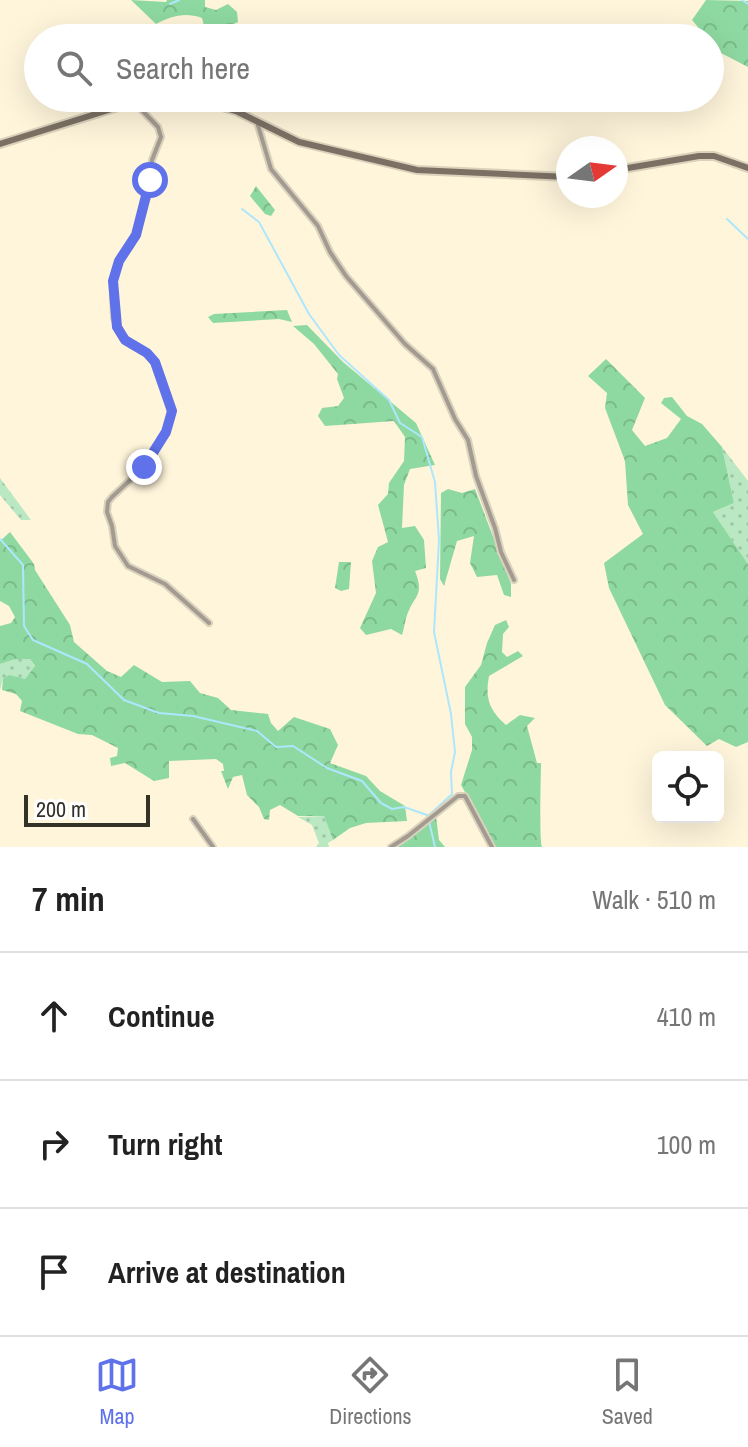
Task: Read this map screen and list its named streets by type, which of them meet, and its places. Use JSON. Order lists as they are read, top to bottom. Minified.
{"scale_bar":"200 m","north":"right","page":{"search":"Search here","scale":"200 m","heading":["7 min","Walk · 510 m"],"list":[["Continue","410 m"],["Turn right","100 m"],"Arrive at destination"],"nav":["Map","Directions","Saved"]}}
